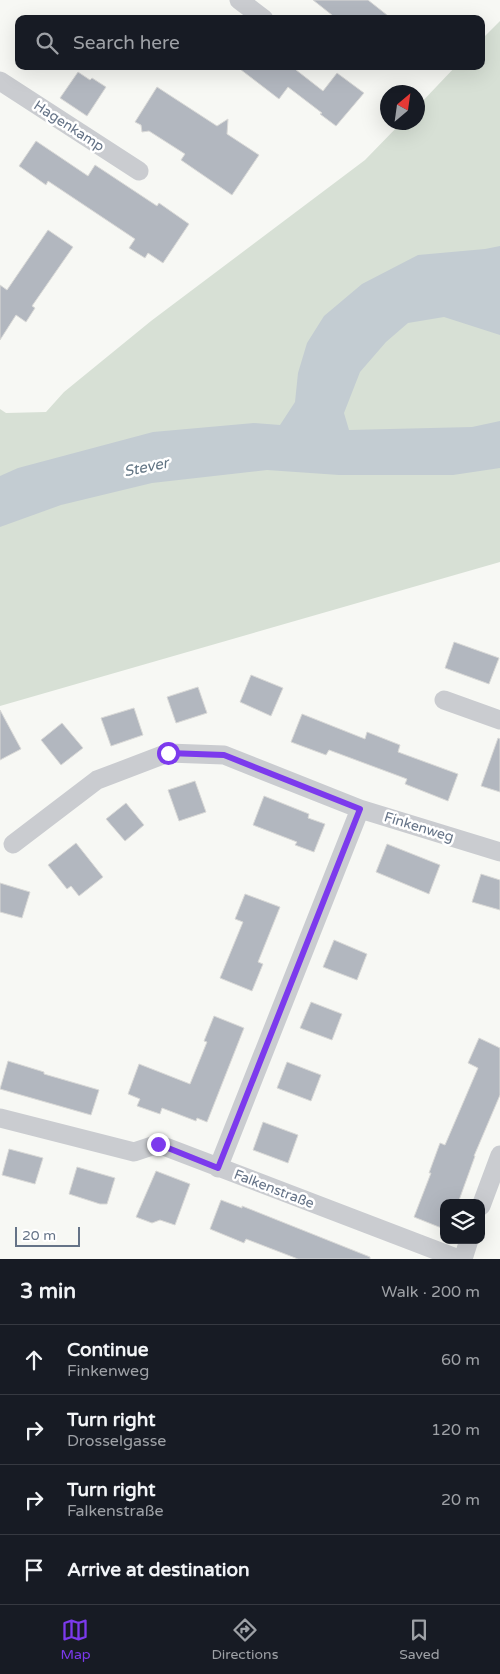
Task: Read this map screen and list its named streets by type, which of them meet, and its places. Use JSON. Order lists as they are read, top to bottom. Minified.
{"streets":{"street":["Hagenkamp","Finkenweg","Falkenstraße"]},"water":["Stever"],"scale_bar":"20 m","north":"top right","page":{"search":"Search here","scale":"20 m","heading":["3 min","Walk · 200 m"],"list":[["Continue","Finkenweg","60 m"],["Turn right","Drosselgasse","120 m"],["Turn right","Falkenstraße","20 m"],"Arrive at destination"],"nav":["Map","Directions","Saved"]}}
